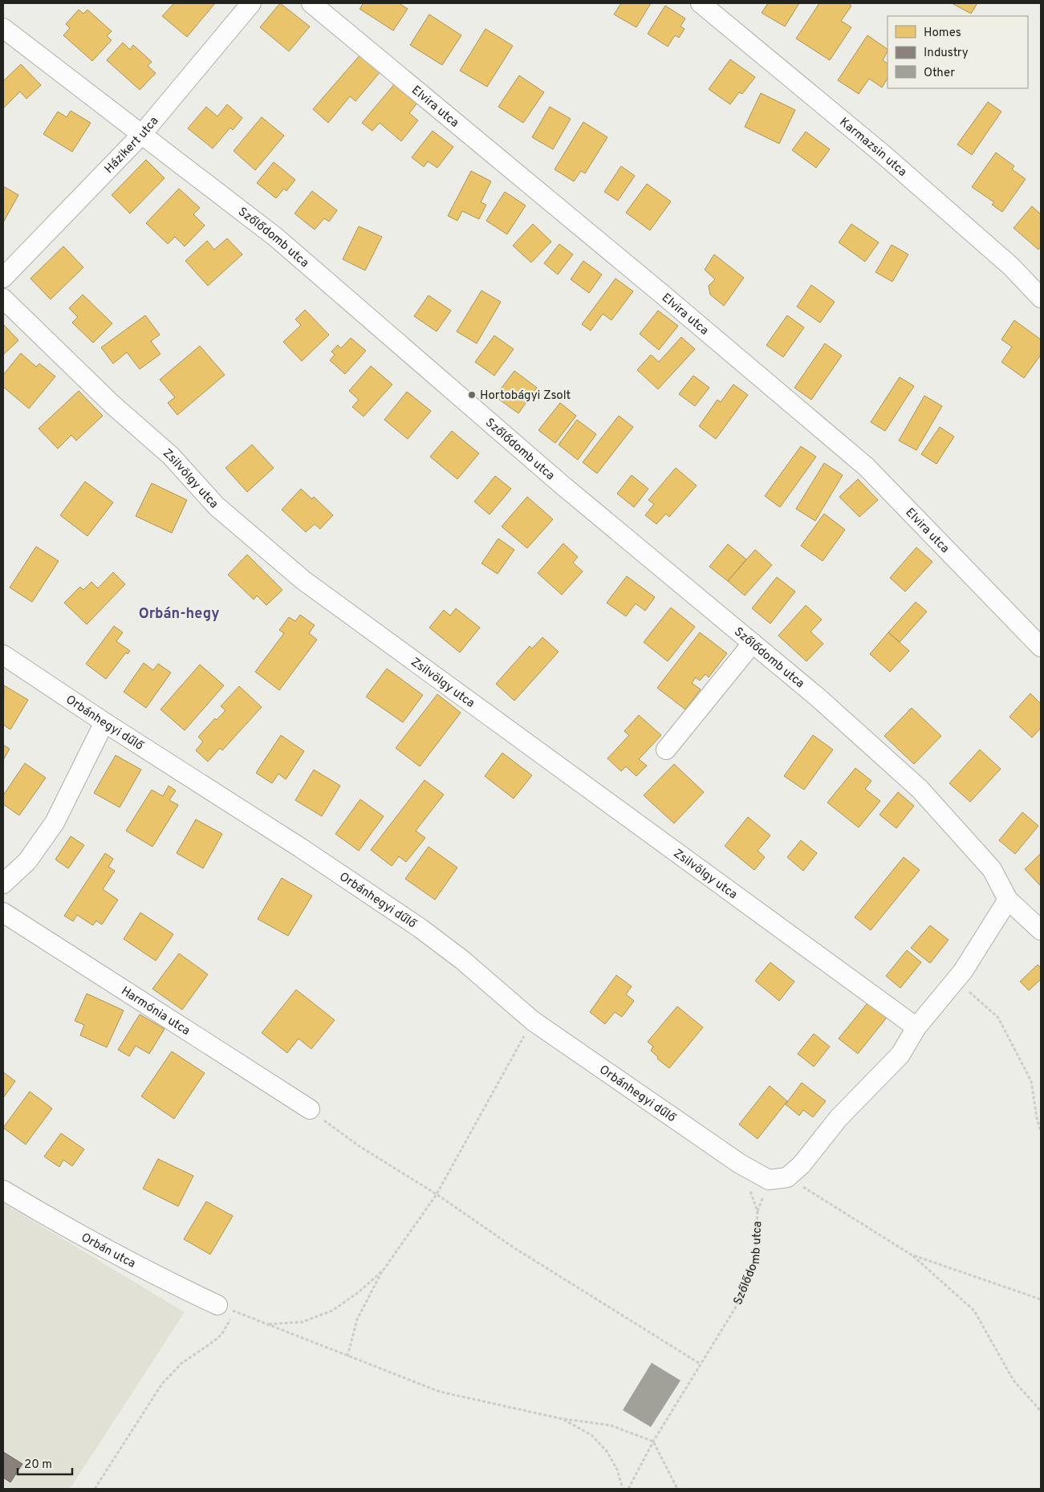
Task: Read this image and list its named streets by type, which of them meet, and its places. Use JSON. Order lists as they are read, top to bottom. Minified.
{"streets":{"street":["Elvira utca","Házikert utca","Karmazsin utca","Szőlődomb utca","Zsilvölgy utca","Orbánhegyi dűlő","Harmónia utca","Orbán utca"]},"crossings":[["Házikert utca","Szőlődomb utca"],["Szőlődomb utca","Orbánhegyi dűlő"]],"districts":["Orbán-hegy"],"places":["Hortobágyi Zsolt"],"legend":["Homes","Industry","Other"],"scale_bar":"20 m"}
